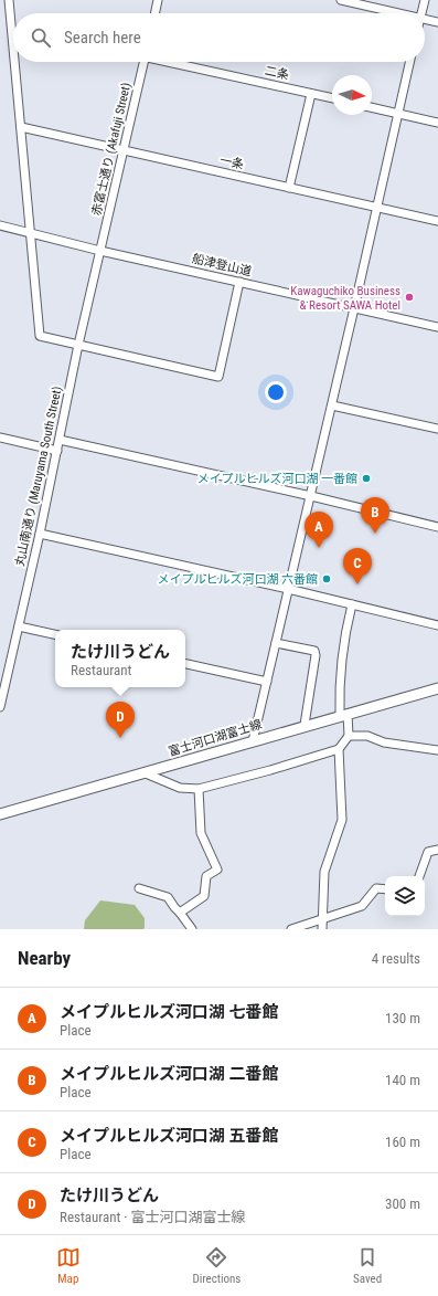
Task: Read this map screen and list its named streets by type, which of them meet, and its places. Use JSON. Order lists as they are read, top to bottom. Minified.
{"streets":{"main road":["富士河口湖富士線"],"street":["二条","赤富士通り (Akafuji Street)","一条","船津登山道","丸山南通り (Maruyama South Street)"]},"crossings":[["赤富士通り (Akafuji Street)","一条"],["赤富士通り (Akafuji Street)","船津登山道"],["赤富士通り (Akafuji Street)","丸山南通り (Maruyama South Street)"],["船津登山道","丸山南通り (Maruyama South Street)"]],"places":["Kawaguchiko Business & Resort SAWA Hotel","メイプルヒルズ河口湖 一番館","メイプルヒルズ河口湖 六番館"],"north":"right","page":{"search":"Search here","pins":["B","A","C","D"],"popup":["たけ川うどん","Restaurant"],"heading":["Nearby","4 results"],"list":[{"mark":"A","name":"メイプルヒルズ河口湖 七番館","note":"Place","value":"130 m"},{"mark":"B","name":"メイプルヒルズ河口湖 二番館","note":"Place","value":"140 m"},{"mark":"C","name":"メイプルヒルズ河口湖 五番館","note":"Place","value":"160 m"},{"mark":"D","name":"たけ川うどん","note":"Restaurant · 富士河口湖富士線","value":"300 m"}],"nav":["Map","Directions","Saved"]}}
